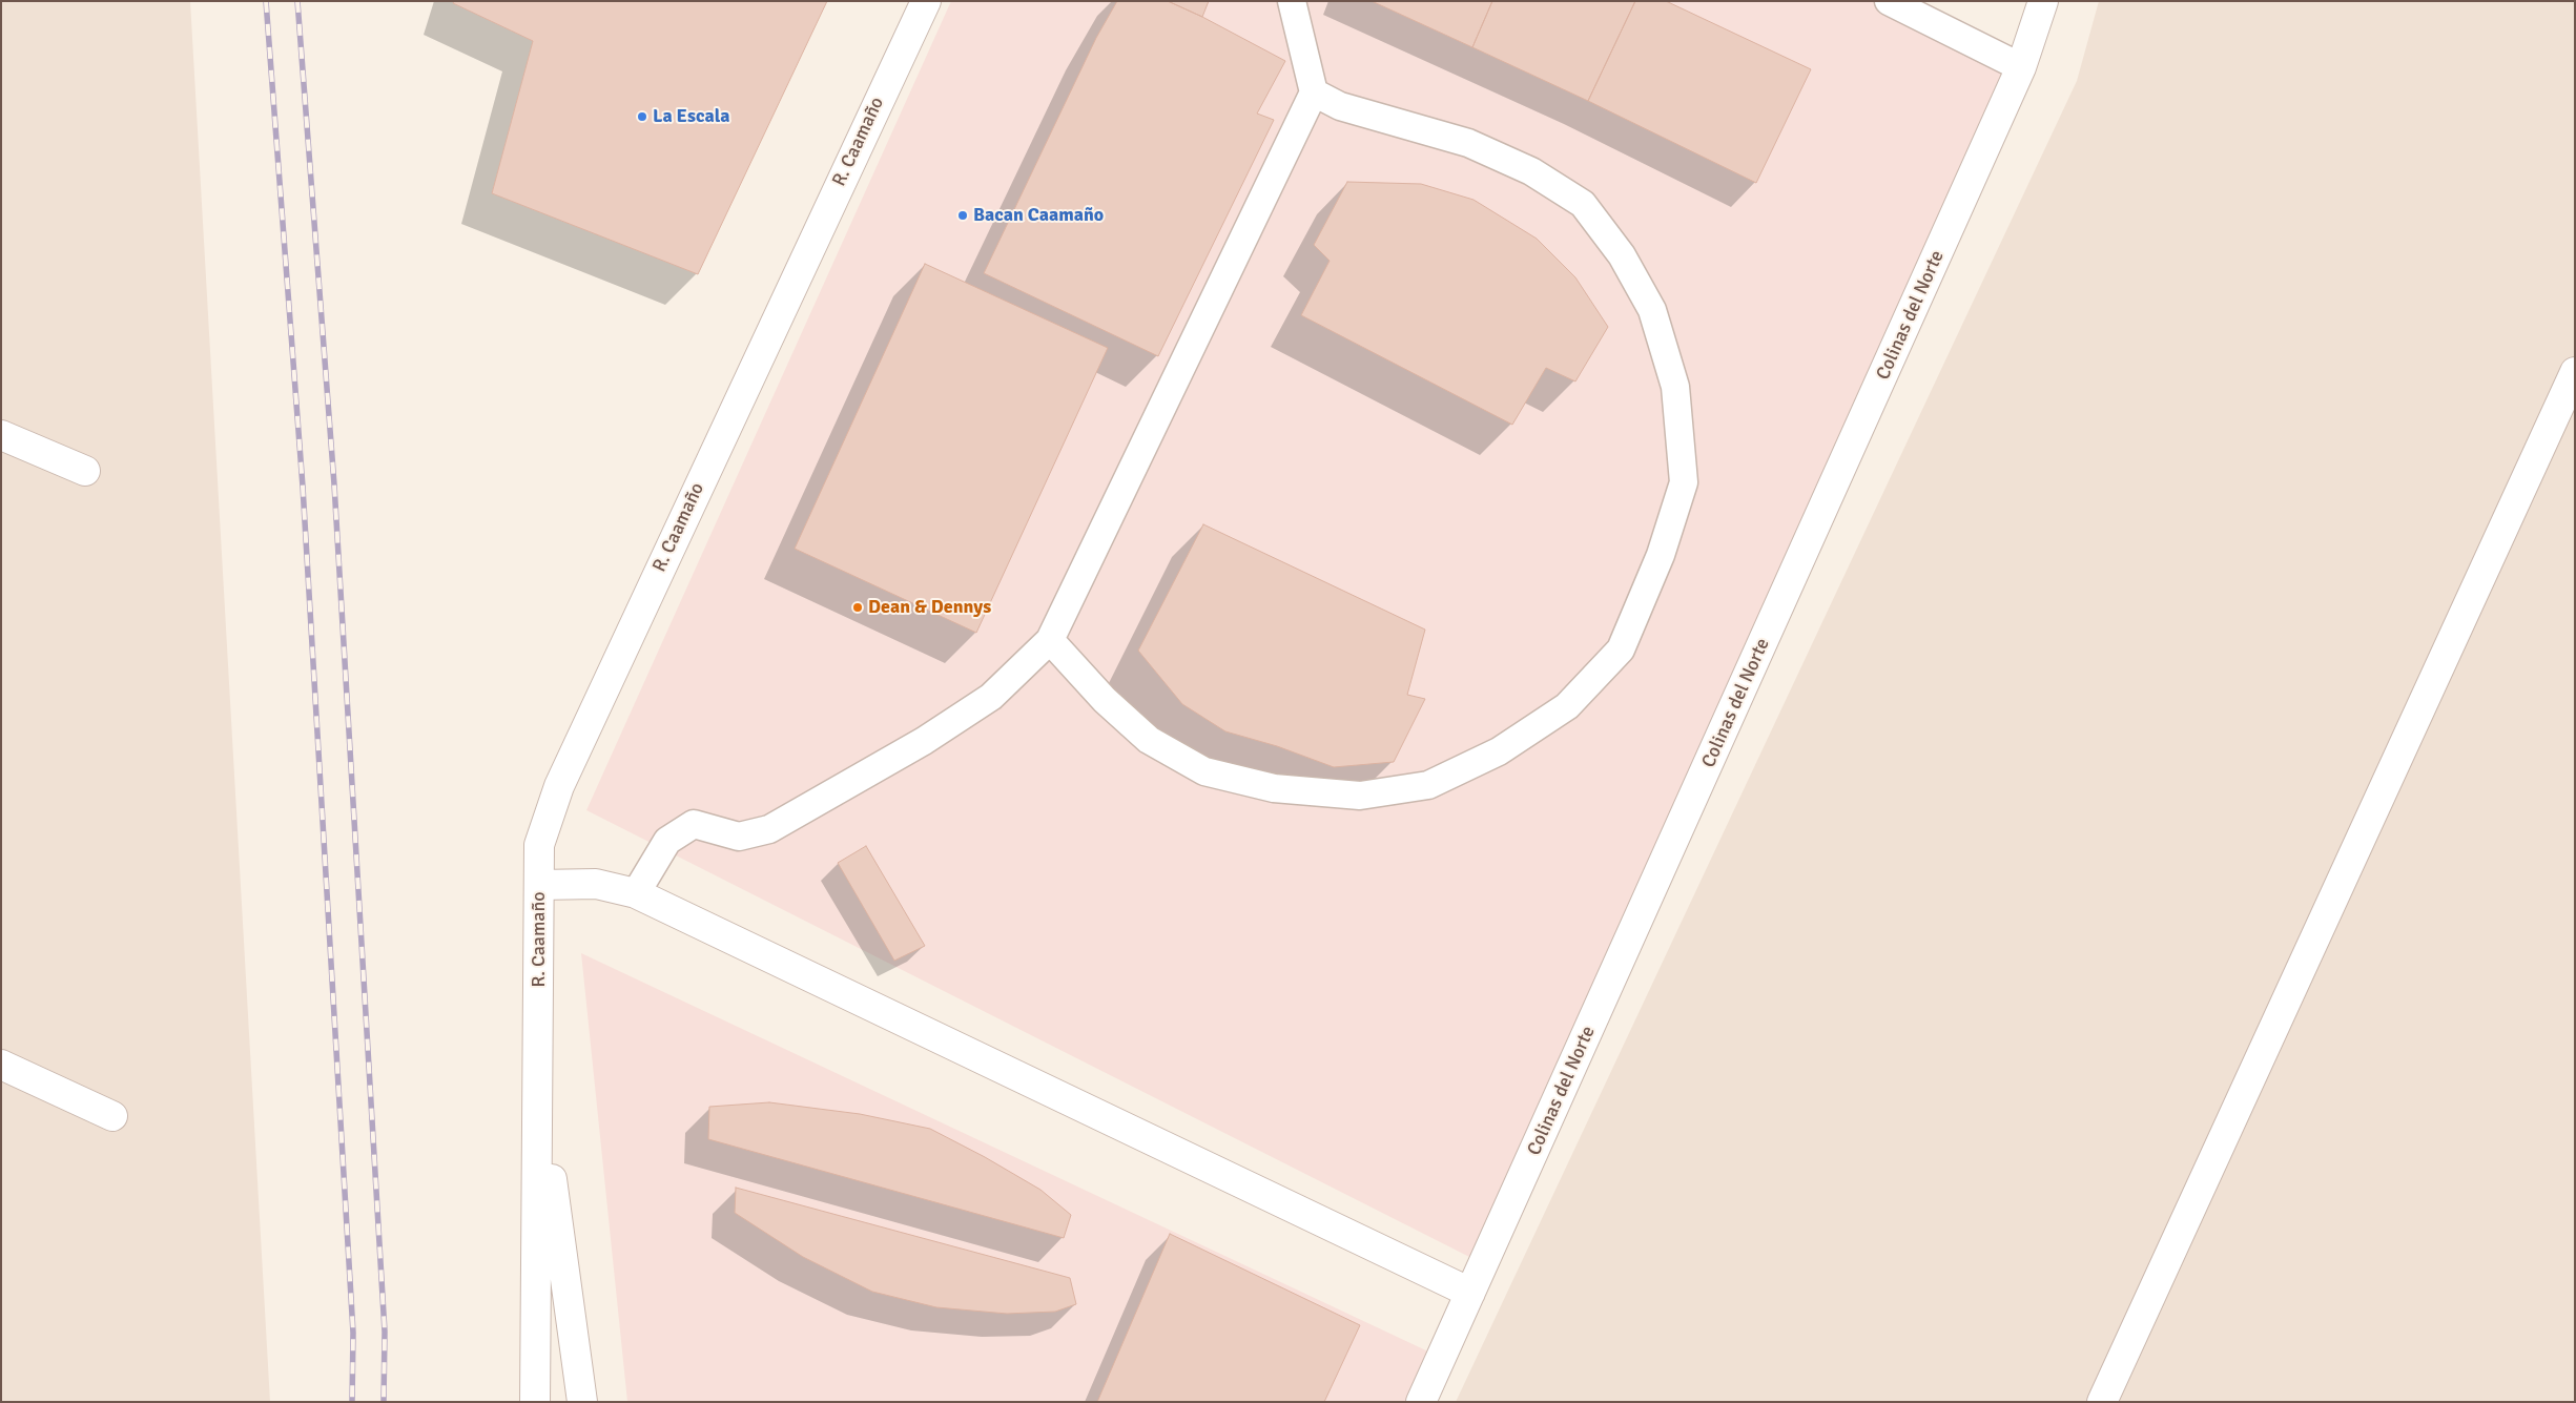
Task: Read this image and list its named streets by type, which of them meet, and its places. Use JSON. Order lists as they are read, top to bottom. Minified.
{"streets":{"street":["R. Caamaño","Colinas del Norte"]},"places":["La Escala","Bacan Caamaño","Dean & Dennys"]}
